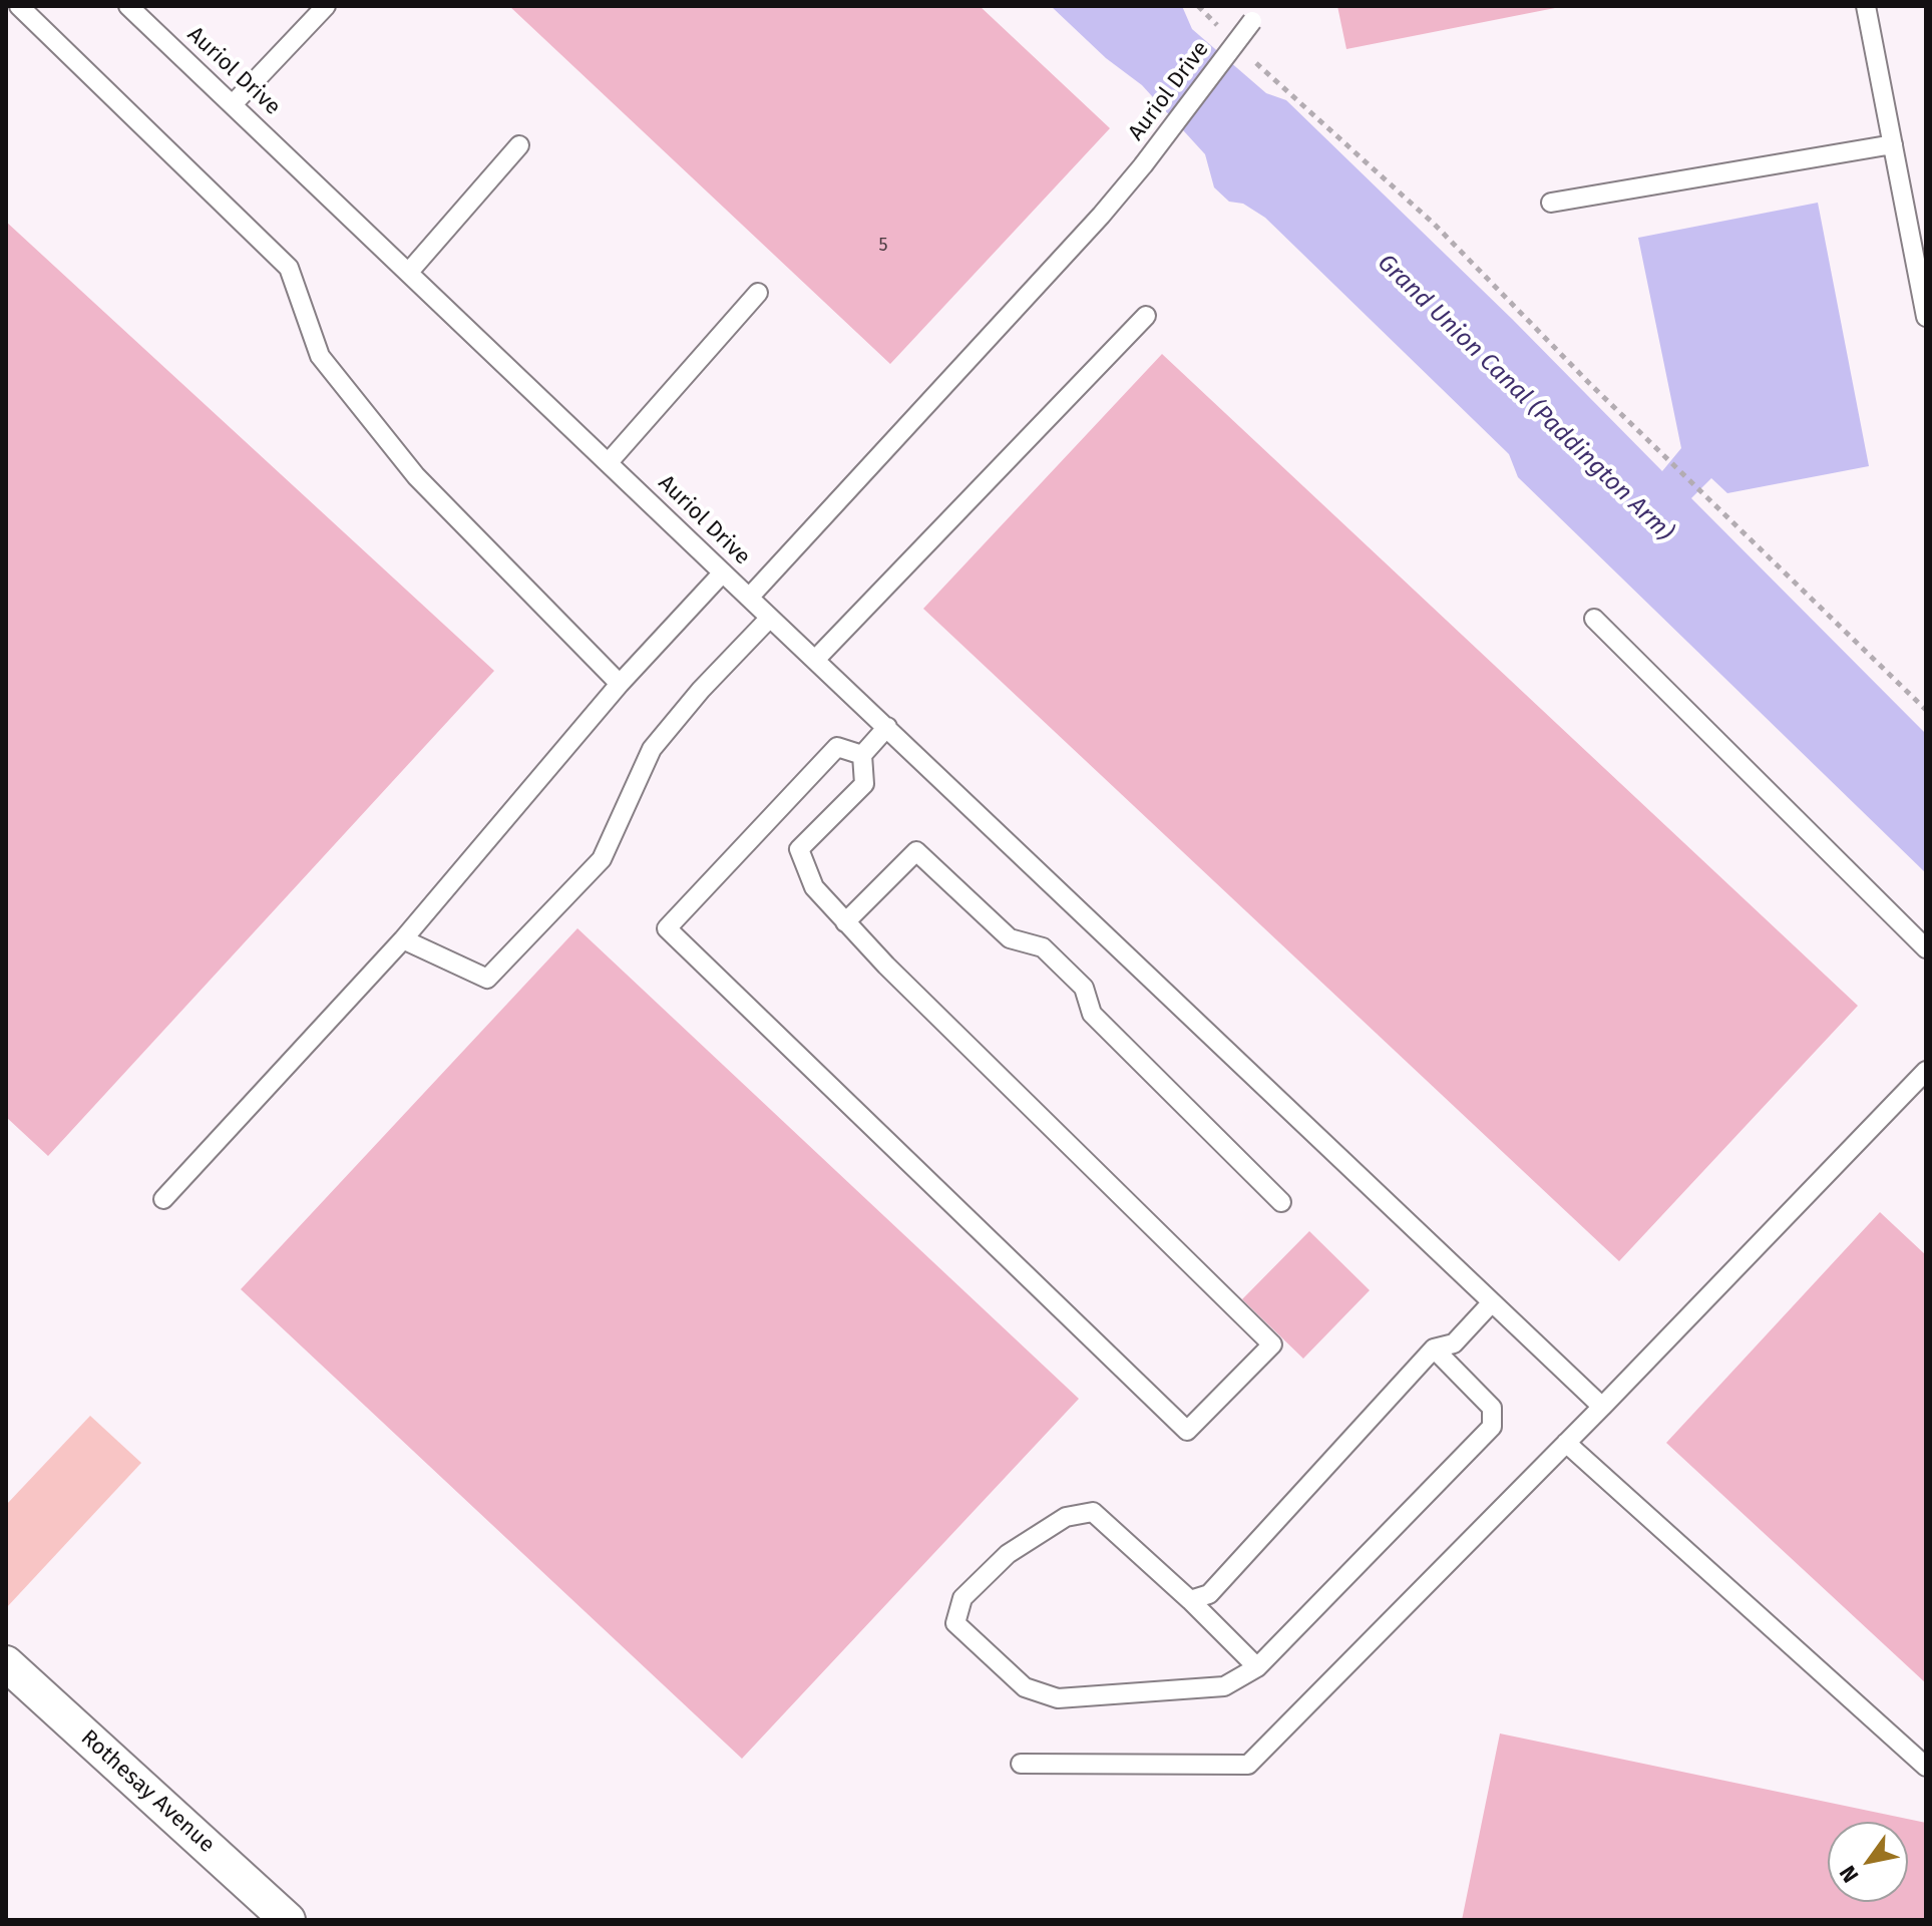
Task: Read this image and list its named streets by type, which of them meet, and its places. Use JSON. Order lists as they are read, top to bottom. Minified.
{"streets":{"street":["Rothesay Avenue"],"lane":["Auriol Drive"]},"water":["Grand Union Canal (Paddington Arm)"],"house_numbers":["5"],"north":"bottom left"}
